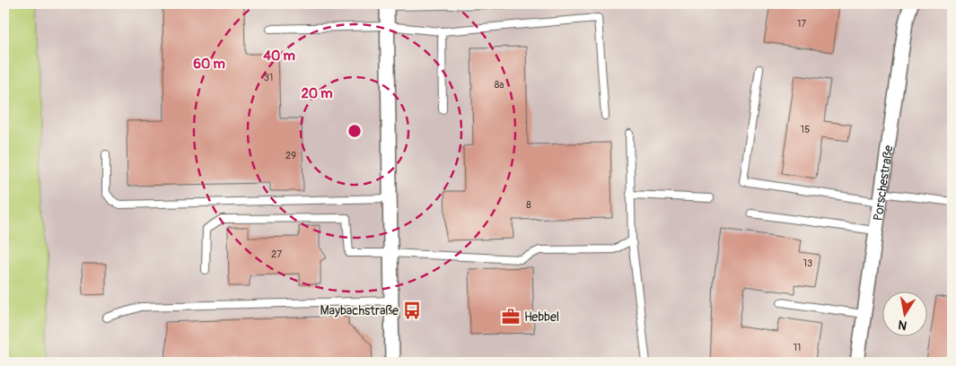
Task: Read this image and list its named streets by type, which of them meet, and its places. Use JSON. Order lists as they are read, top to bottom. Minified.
{"streets":{"street":["Porschestraße"]},"places":{"bus stop":["Maybachstraße"],"office":["Hebbel"]},"house_numbers":["17","31","8a","15","29","8","27","13","11"],"north":"bottom","rings":["40 m","60 m","20 m"]}
